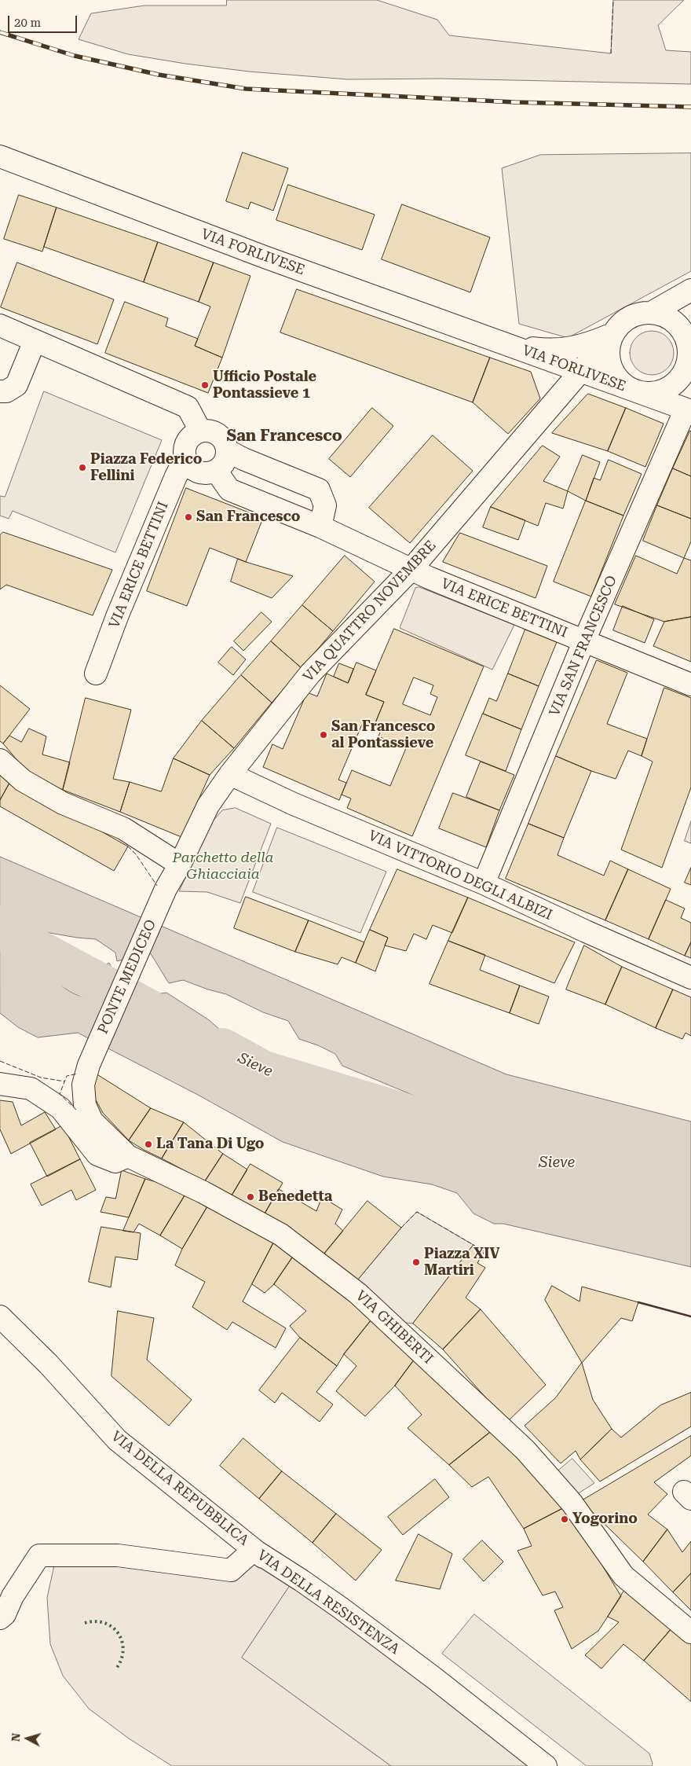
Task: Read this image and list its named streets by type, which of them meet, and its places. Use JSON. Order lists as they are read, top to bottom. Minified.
{"streets":{"street":["VIA FORLIVESE","VIA ERICE BETTINI","VIA QUATTRO NOVEMBRE","VIA SAN FRANCESCO","VIA VITTORIO DEGLI ALBIZI","PONTE MEDICEO","VIA GHIBERTI","VIA DELLA REPUBBLICA","VIA DELLA RESISTENZA"]},"crossings":[["VIA FORLIVESE","VIA QUATTRO NOVEMBRE"],["VIA FORLIVESE","VIA SAN FRANCESCO"],["VIA ERICE BETTINI","VIA QUATTRO NOVEMBRE"],["VIA ERICE BETTINI","VIA SAN FRANCESCO"],["VIA QUATTRO NOVEMBRE","VIA VITTORIO DEGLI ALBIZI"],["VIA QUATTRO NOVEMBRE","PONTE MEDICEO"],["VIA SAN FRANCESCO","VIA VITTORIO DEGLI ALBIZI"],["PONTE MEDICEO","VIA GHIBERTI"],["VIA DELLA REPUBBLICA","VIA DELLA RESISTENZA"]],"districts":["San Francesco"],"water":["Sieve"],"parks":["Parchetto della Ghiacciaia"],"places":["Ufficio Postale Pontassieve 1","Piazza Federico Fellini","San Francesco","San Francesco al Pontassieve","La Tana Di Ugo","Benedetta","Piazza XIV Martiri","Yogorino"],"scale_bar":"20 m","north":"left"}
